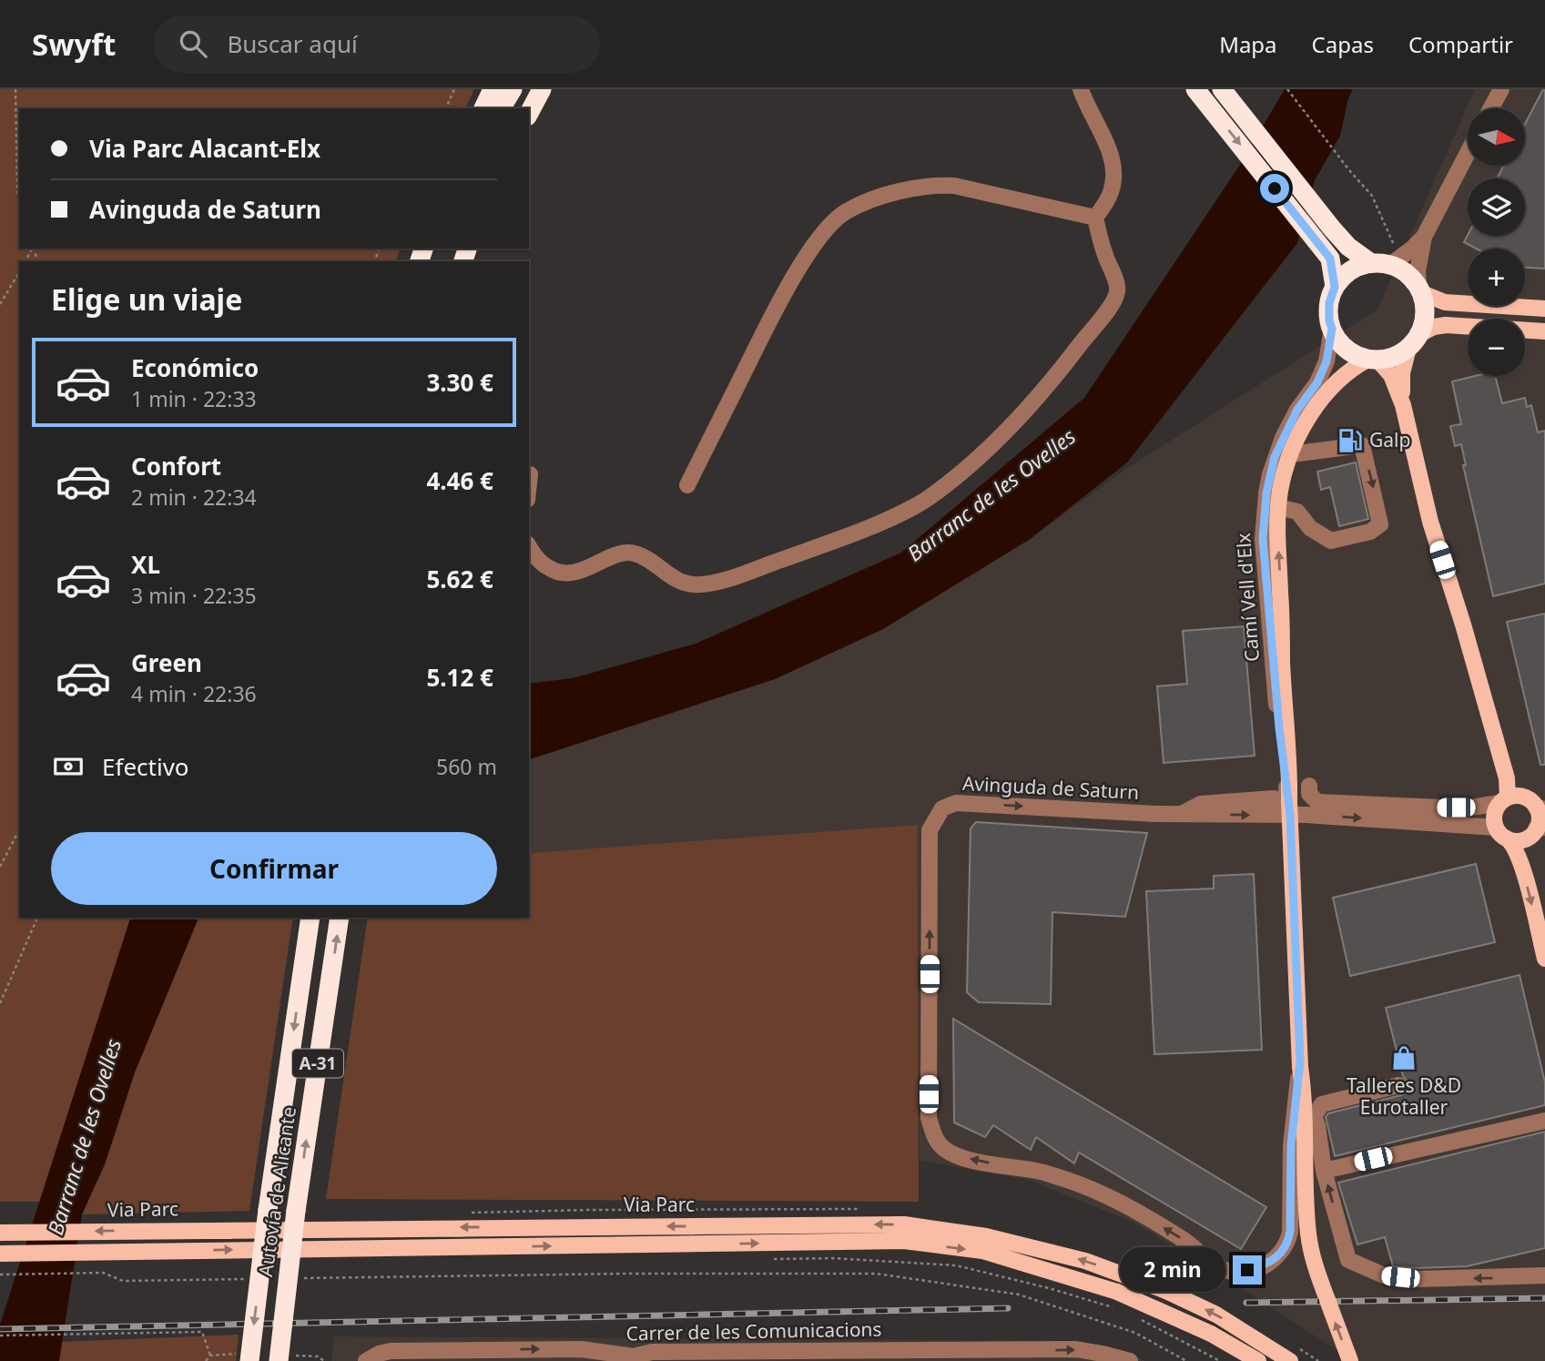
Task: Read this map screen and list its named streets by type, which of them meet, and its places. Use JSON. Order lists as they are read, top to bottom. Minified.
{"streets":{"highway":["A-31","Autovía de Alicante"],"main road":["Camí Vell d'Elx","Via Parc"],"street":["Avinguda de Saturn","Carrer de les Comunicacions"]},"crossings":[["Camí Vell d'Elx","Avinguda de Saturn"]],"one_way":["Carrer de les Comunicacions"],"water":["Barranc de les Ovelles"],"places":{"fuel station":["Galp"],"shop":["Talleres D&D Eurotaller"]},"north":"right","page":{"header":"Swyft","search":"Buscar aquí","nav":["Mapa","Capas","Compartir"],"map_buttons":["+","−"],"banner":["Via Parc Alacant-Elx","Avinguda de Saturn"],"heading":"Elige un viaje","list":[{"name":"Económico","note":"1 min · 22:33","value":"3.30 €"},{"name":"Confort","note":"2 min · 22:34","value":"4.46 €"},{"name":"XL","note":"3 min · 22:35","value":"5.62 €"},{"name":"Green","note":"4 min · 22:36","value":"5.12 €"}],"pay":["Efectivo","560 m"],"buttons":"Confirmar","bubble":"2 min"}}
